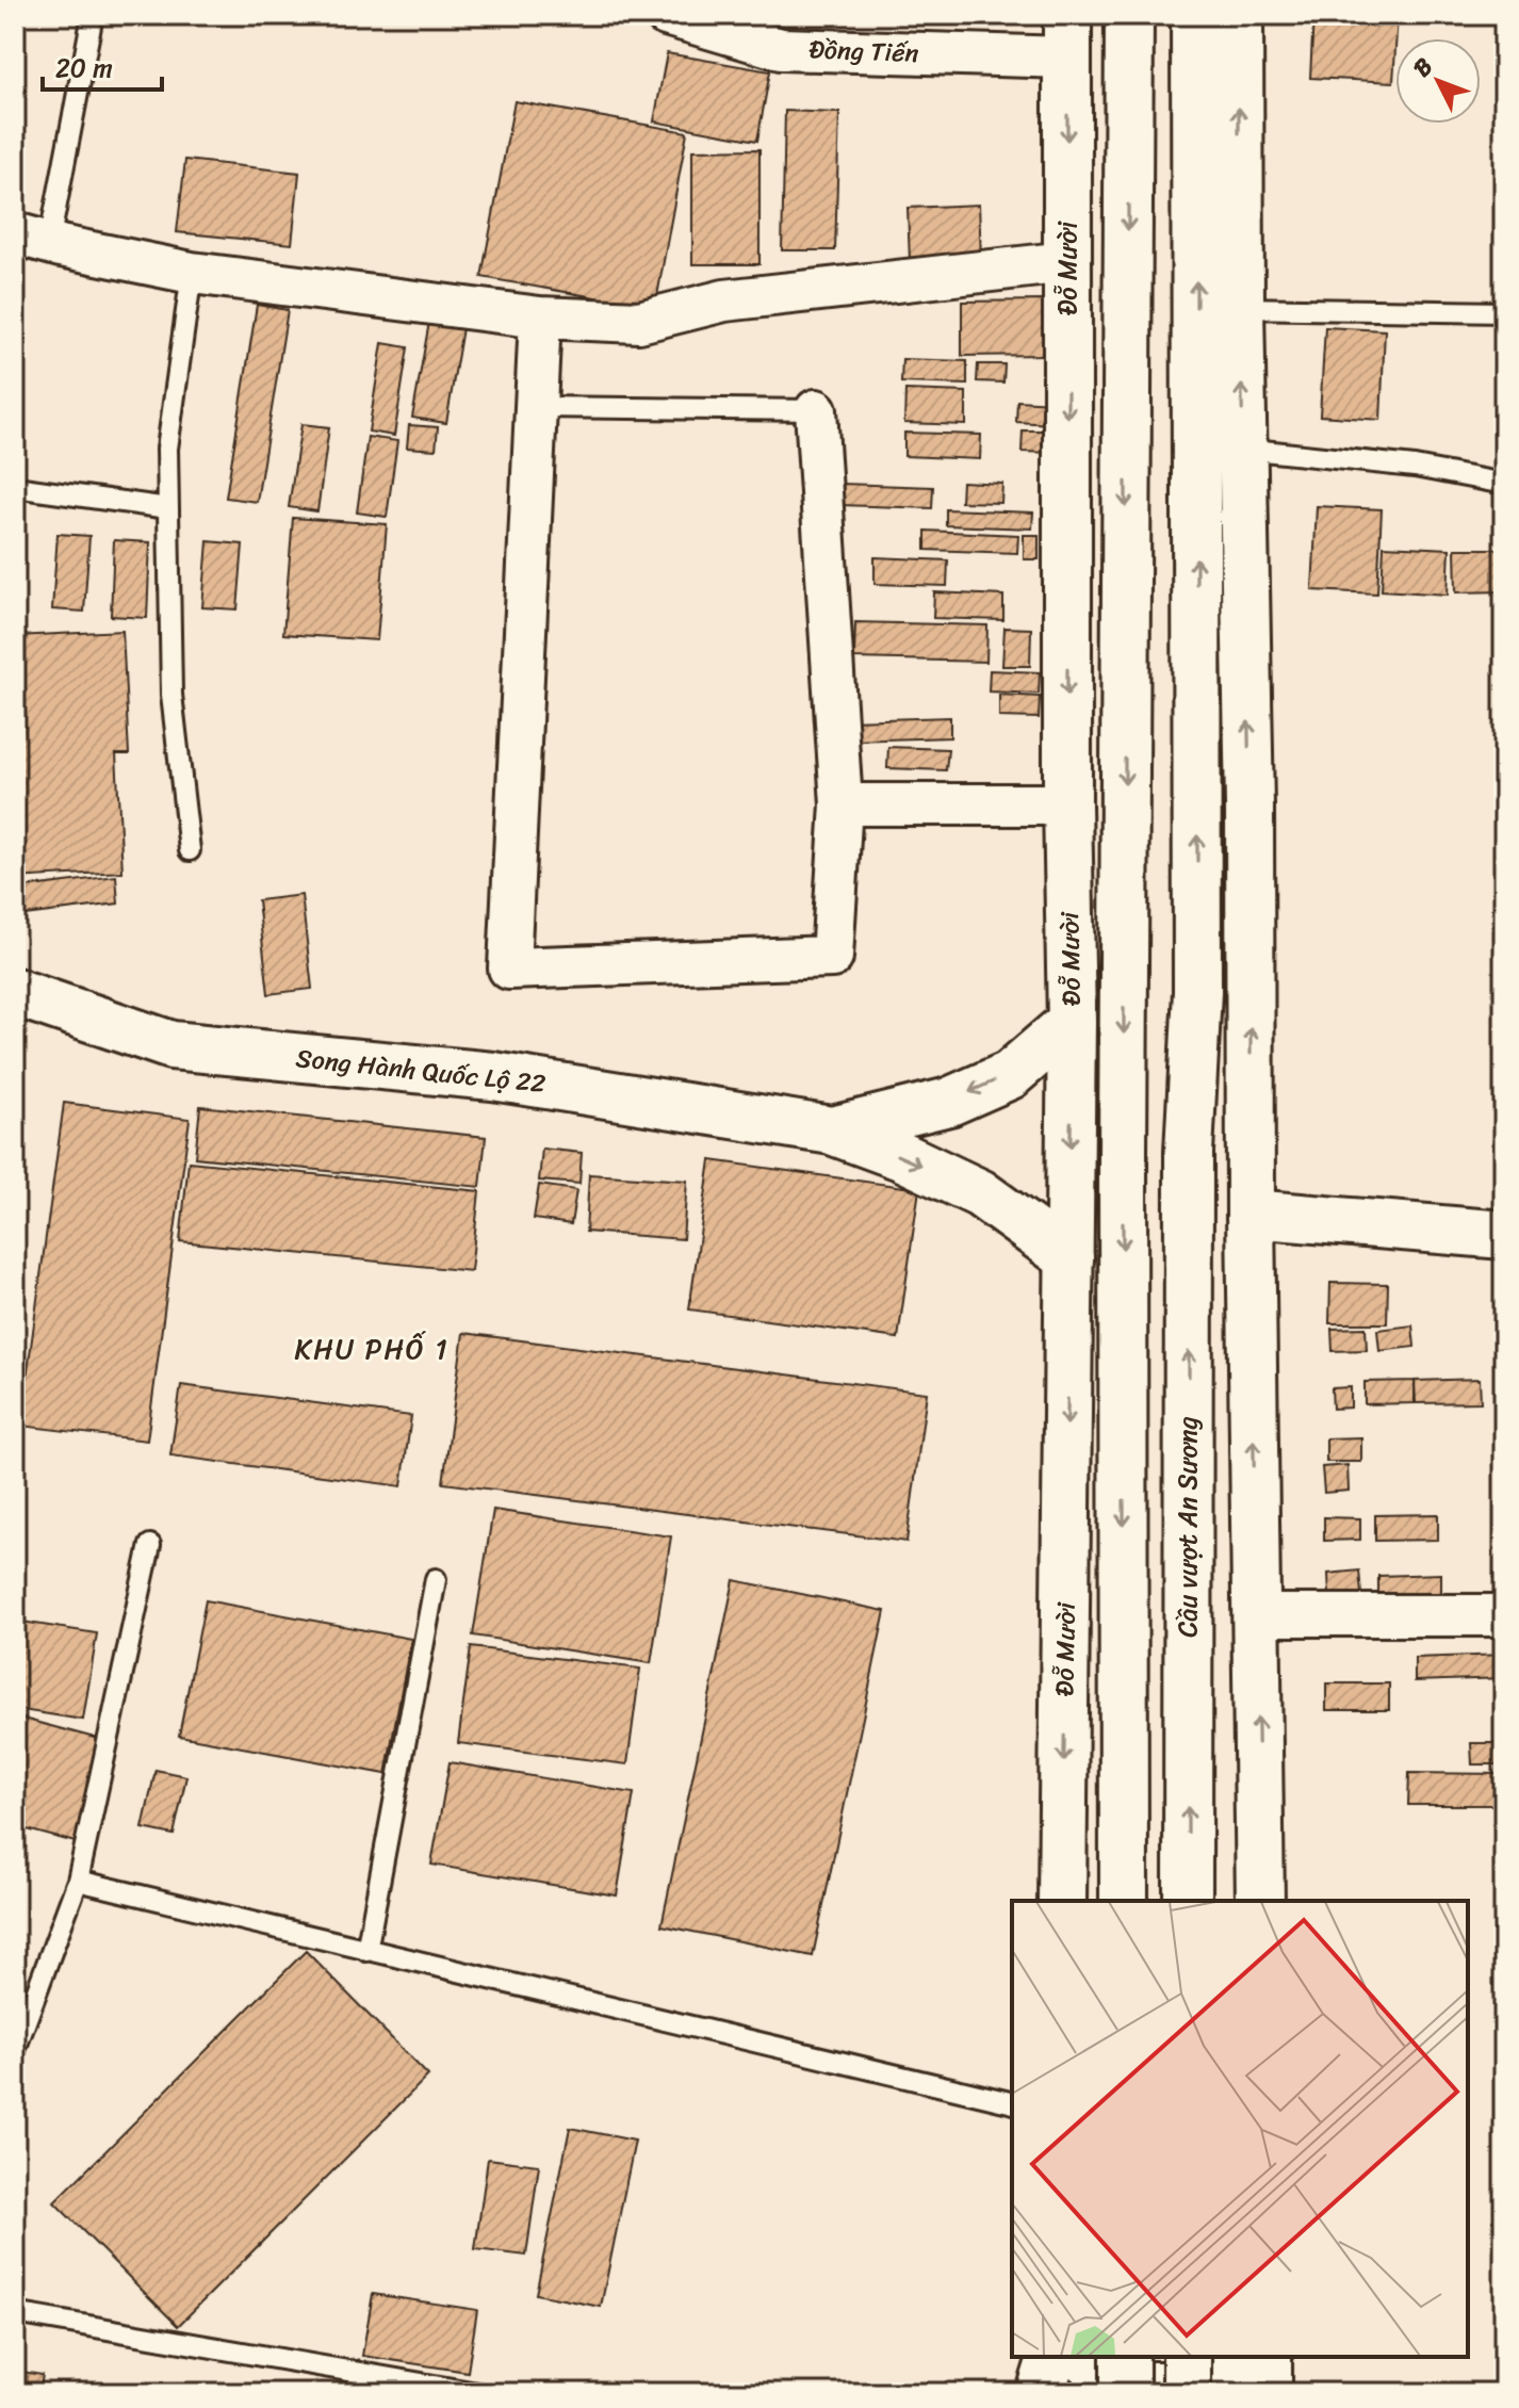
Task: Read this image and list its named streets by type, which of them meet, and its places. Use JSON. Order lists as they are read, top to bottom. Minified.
{"streets":{"main road":["Đỗ Mười","Song Hành Quốc Lộ 22","Cầu vượt An Sương"],"street":["Đồng Tiến"]},"crossings":[["Đồng Tiến","Đỗ Mười"]],"districts":["KHU PHỐ 1"],"scale_bar":"20 m","north":"top left"}
